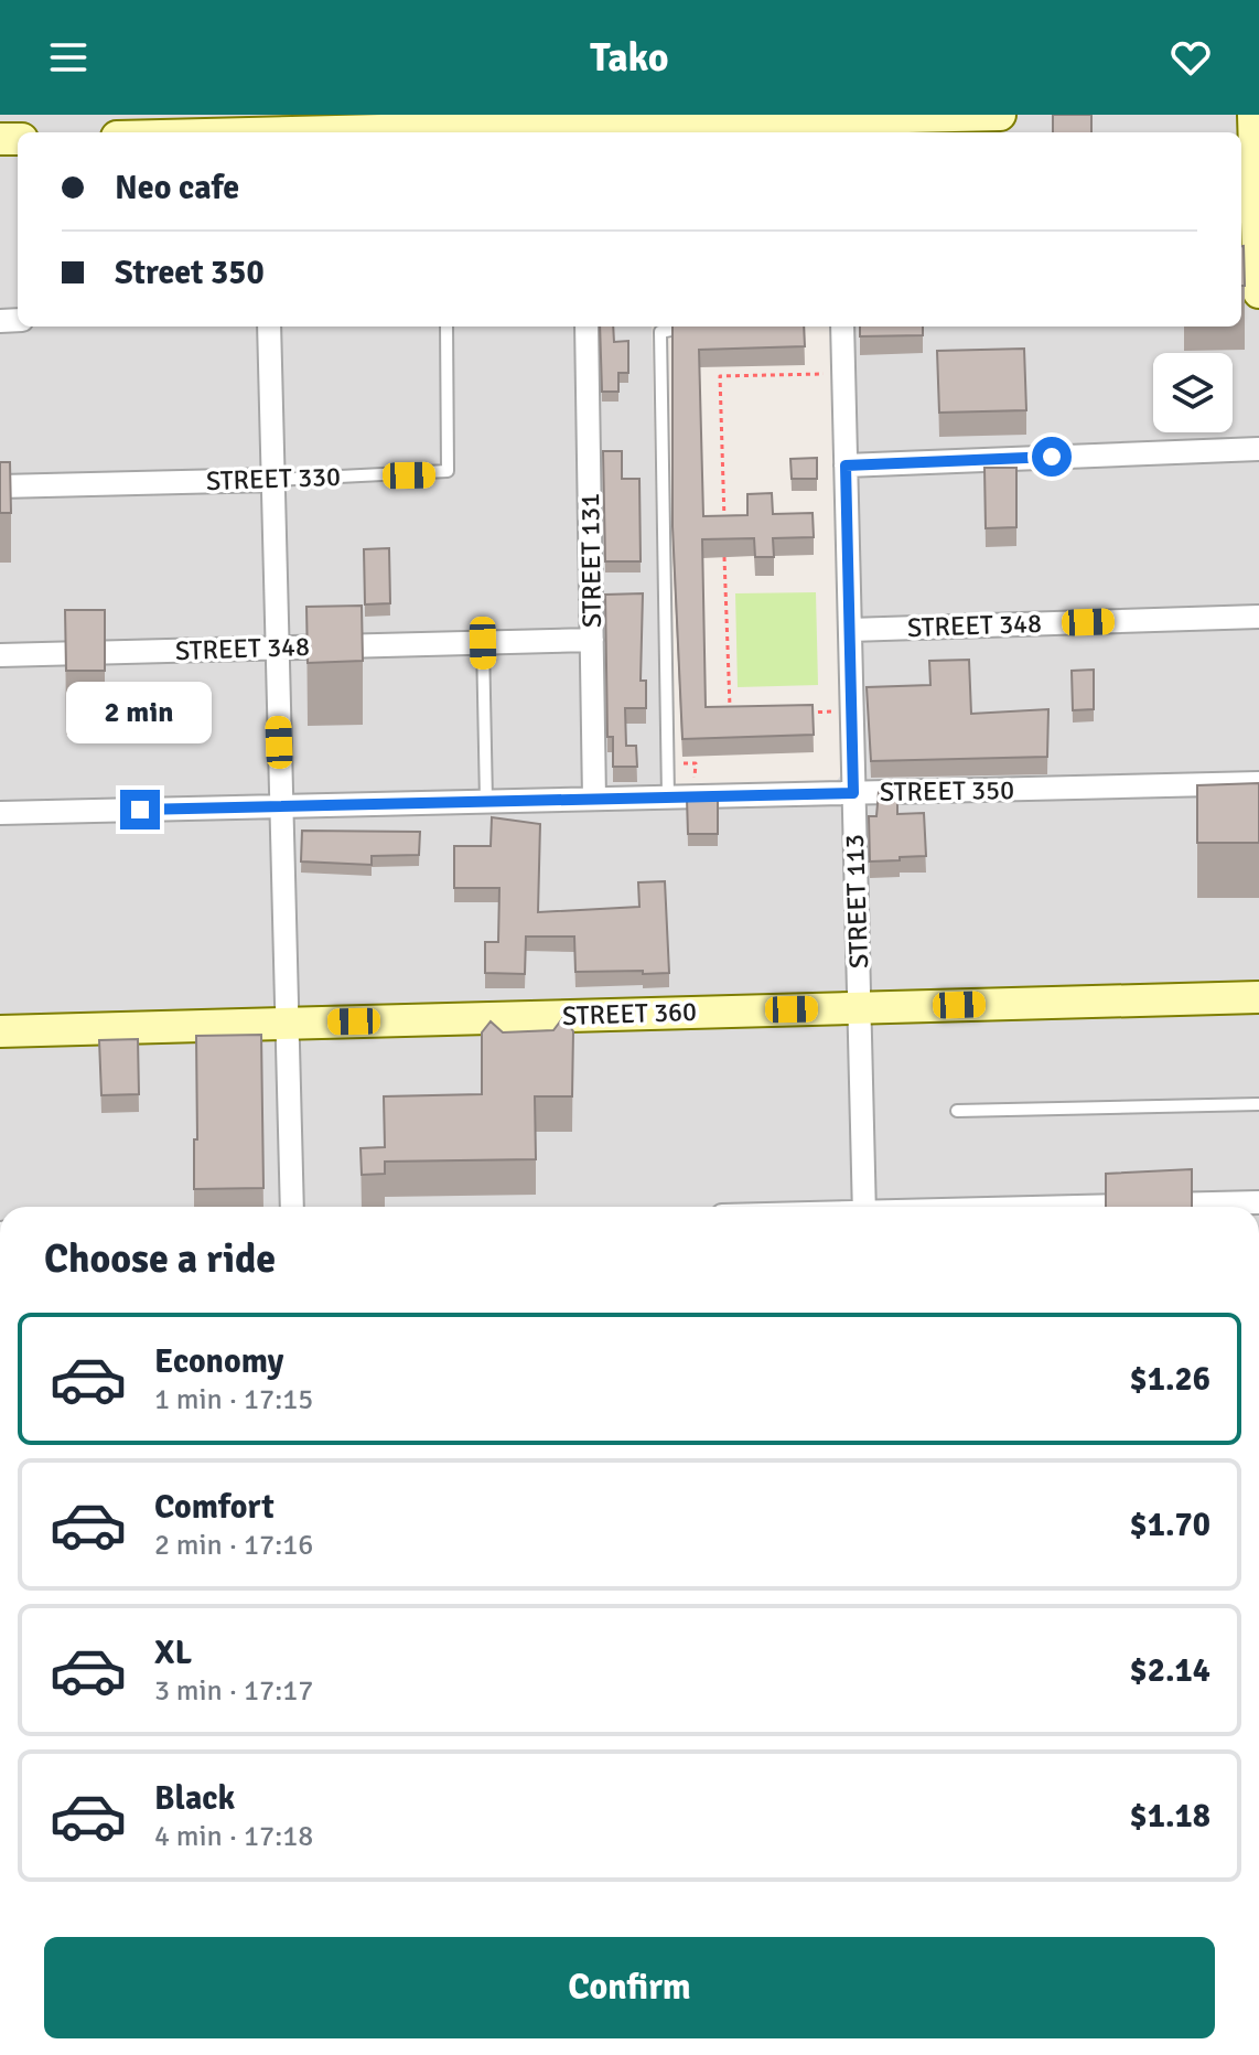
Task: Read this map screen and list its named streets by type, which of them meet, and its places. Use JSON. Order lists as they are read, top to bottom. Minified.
{"streets":{"street":["STREET 330","STREET 131","STREET 348","STREET 350","STREET 113","STREET 360"]},"crossings":[["STREET 131","STREET 348"],["STREET 131","STREET 350"],["STREET 348","STREET 113"],["STREET 350","STREET 113"],["STREET 113","STREET 360"]],"page":{"header":"Tako","banner":["Neo cafe","Street 350"],"bubble":"2 min","heading":"Choose a ride","list":[{"name":"Economy","note":"1 min · 17:15","value":"$1.26"},{"name":"Comfort","note":"2 min · 17:16","value":"$1.70"},{"name":"XL","note":"3 min · 17:17","value":"$2.14"},{"name":"Black","note":"4 min · 17:18","value":"$1.18"}],"buttons":"Confirm"}}
